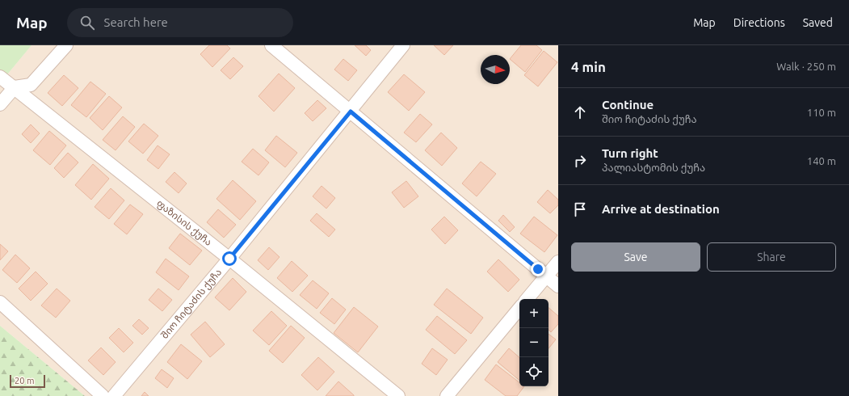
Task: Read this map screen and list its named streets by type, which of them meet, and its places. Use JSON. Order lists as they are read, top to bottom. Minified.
{"streets":{"street":["ფაზისის ქუჩა","შიო ჩიტაძის ქუჩა"]},"crossings":[["ფაზისის ქუჩა","შიო ჩიტაძის ქუჩა"]],"scale_bar":"20 m","north":"right","page":{"header":"Map","search":"Search here","nav":["Map","Directions","Saved"],"heading":["4 min","Walk · 250 m"],"list":[["Continue","შიო ჩიტაძის ქუჩა","110 m"],["Turn right","პალიასტომის ქუჩა","140 m"],"Arrive at destination"],"buttons":["Save","Share"],"map_buttons":["+","−"],"scale":"20 m"}}
